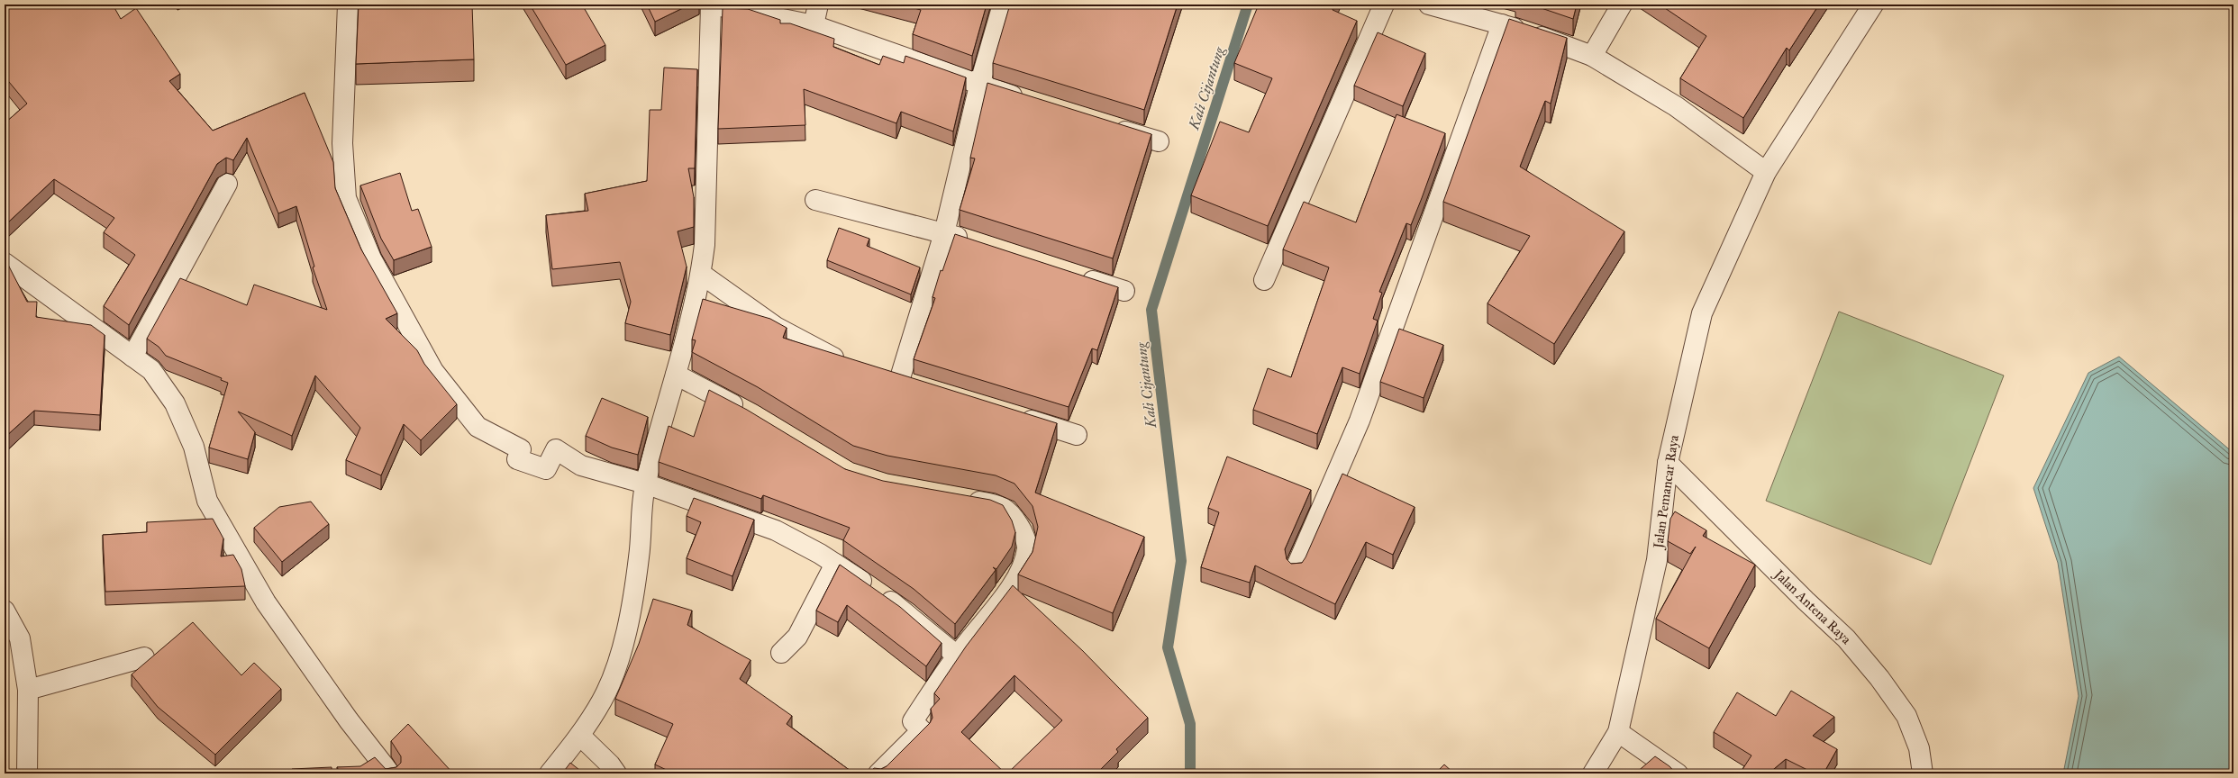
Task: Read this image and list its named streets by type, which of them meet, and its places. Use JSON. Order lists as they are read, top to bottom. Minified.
{"streets":{"street":["Jalan Pemancar Raya","Jalan Antena Raya"]},"crossings":[["Jalan Pemancar Raya","Jalan Antena Raya"]],"water":["Kali Cijantung"]}
